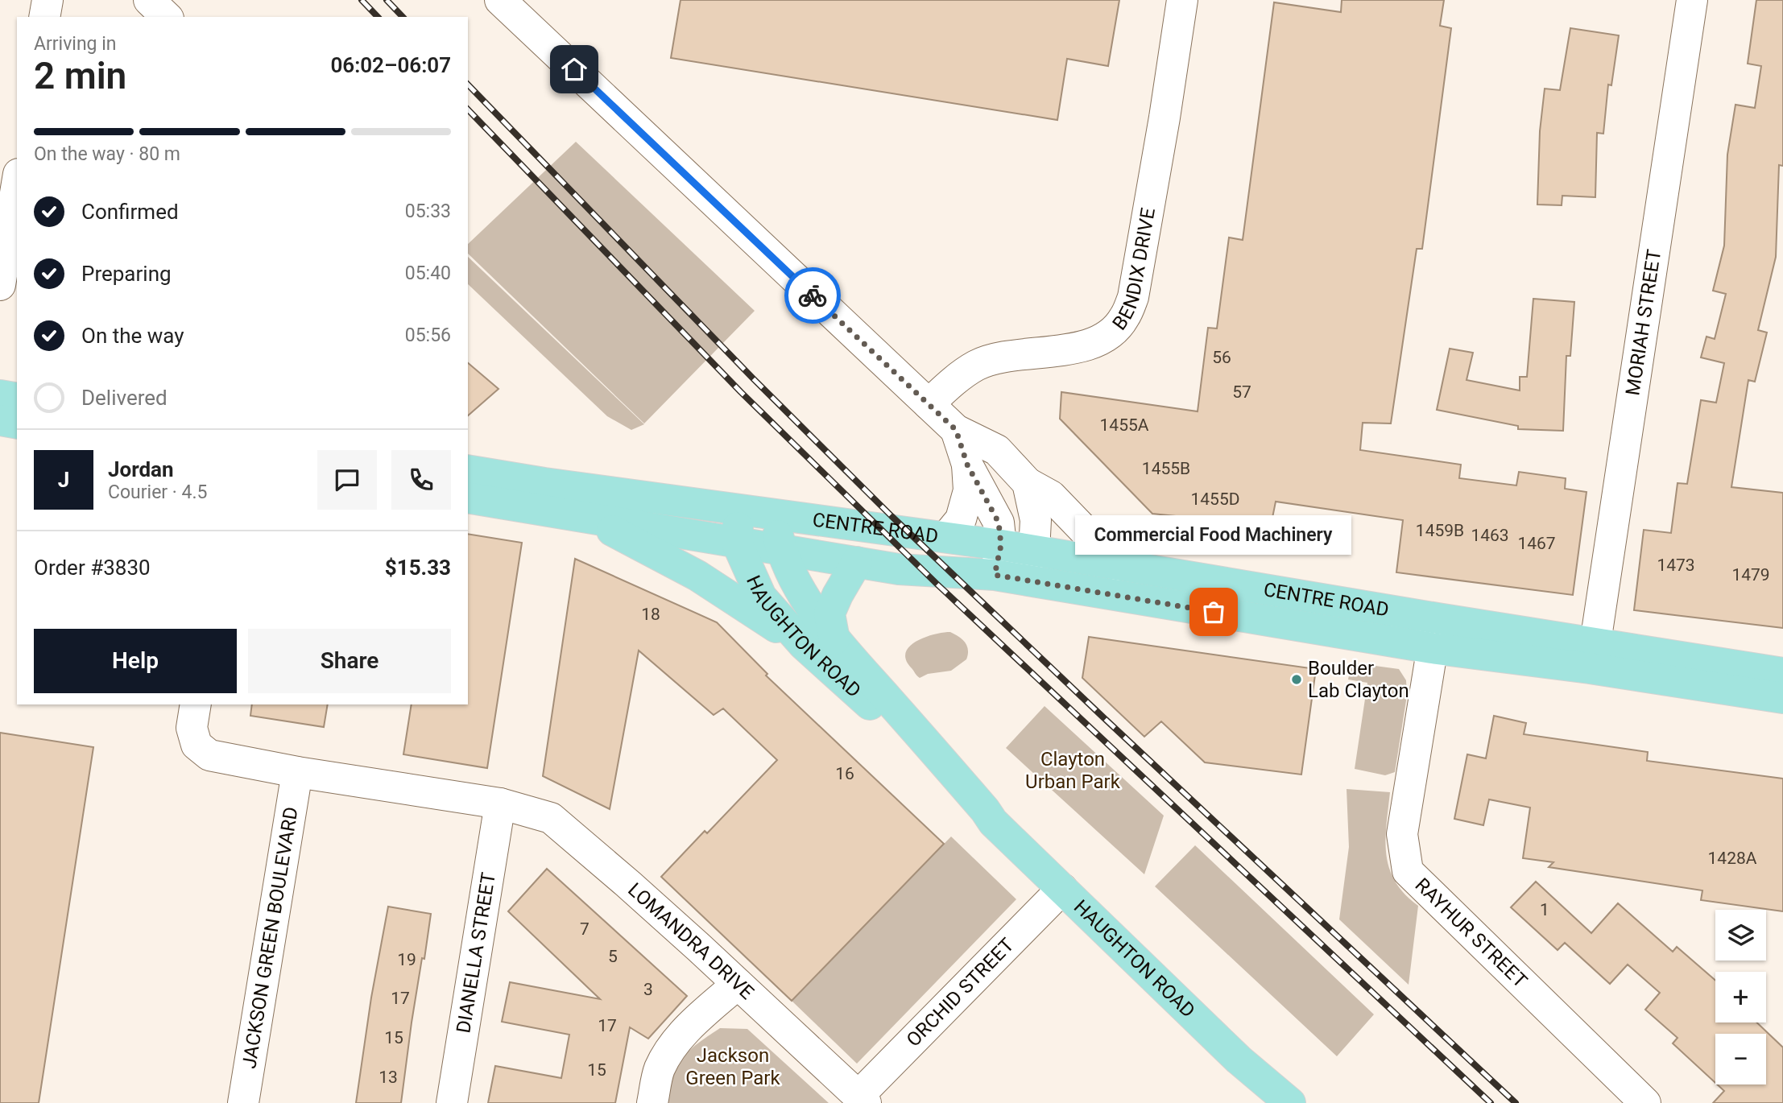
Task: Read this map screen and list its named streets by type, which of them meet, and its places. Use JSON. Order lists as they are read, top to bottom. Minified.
{"streets":{"main road":["CENTRE ROAD","HAUGHTON ROAD"],"street":["BENDIX DRIVE","MORIAH STREET","RAYHUR STREET","JACKSON GREEN BOULEVARD","LOMANDRA DRIVE","DIANELLA STREET","ORCHID STREET"]},"crossings":[["MORIAH STREET","CENTRE ROAD"],["CENTRE ROAD","HAUGHTON ROAD"],["CENTRE ROAD","RAYHUR STREET"],["HAUGHTON ROAD","ORCHID STREET"],["JACKSON GREEN BOULEVARD","LOMANDRA DRIVE"],["LOMANDRA DRIVE","DIANELLA STREET"],["LOMANDRA DRIVE","ORCHID STREET"]],"parks":["Clayton Urban Park","Jackson Green Park"],"places":["Commercial Food Machinery","Boulder Lab Clayton"],"house_numbers":["56","57","1455A","1455B","1455D","1459B","1463","1467","1473","1479","18","16","1428A","1","7","5","19","3","17","17","15","15","13"],"page":{"heading":["2 min","Arriving in","06:02–06:07"],"panel":["Jordan","Courier · 4.5","Order #3830","$15.33"],"bar":"On the way · 80 m","list":[["Confirmed","05:33"],["Preparing","05:40"],["On the way","05:56"],"Delivered"],"round":"J","bubble":"Commercial Food Machinery","buttons":["Help","Share"],"map_buttons":["+","−"]}}
